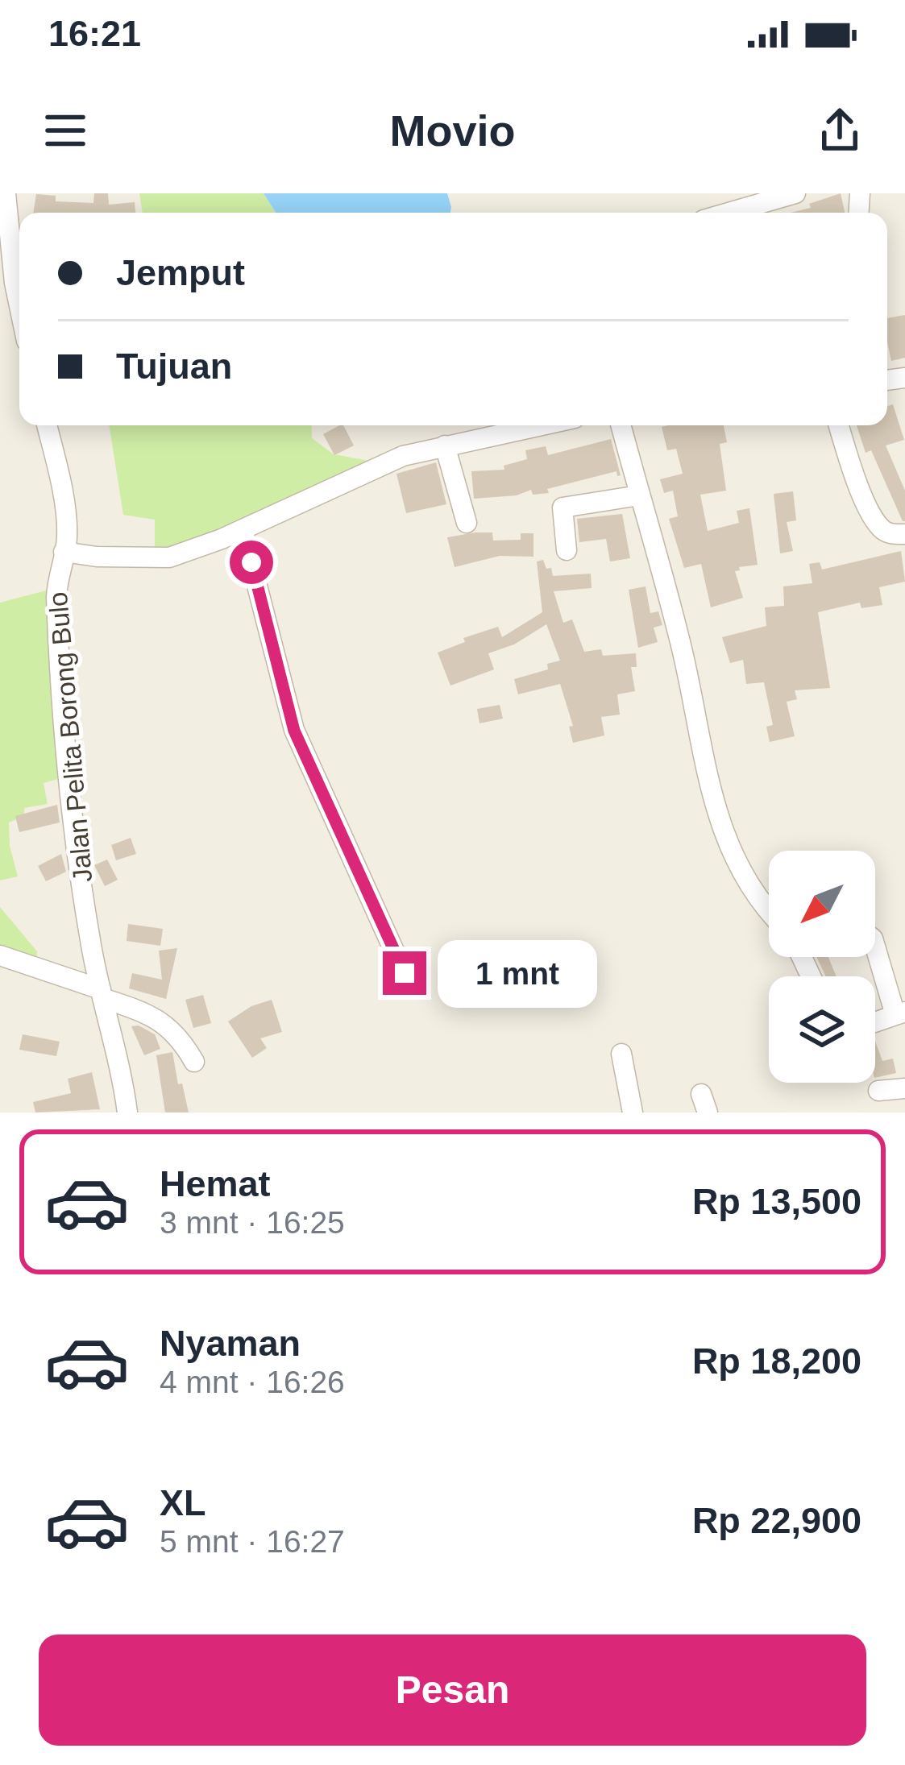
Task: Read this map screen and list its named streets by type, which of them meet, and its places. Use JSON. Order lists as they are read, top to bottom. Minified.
{"streets":{"street":["Jalan Pelita Borong Bulo"]},"north":"bottom left","page":{"status":"16:21","header":"Movio","banner":["Jemput","Tujuan"],"bubble":"1 mnt","list":[{"name":"Hemat","note":"3 mnt · 16:25","value":"Rp 13,500"},{"name":"Nyaman","note":"4 mnt · 16:26","value":"Rp 18,200"},{"name":"XL","note":"5 mnt · 16:27","value":"Rp 22,900"}],"buttons":"Pesan"}}
